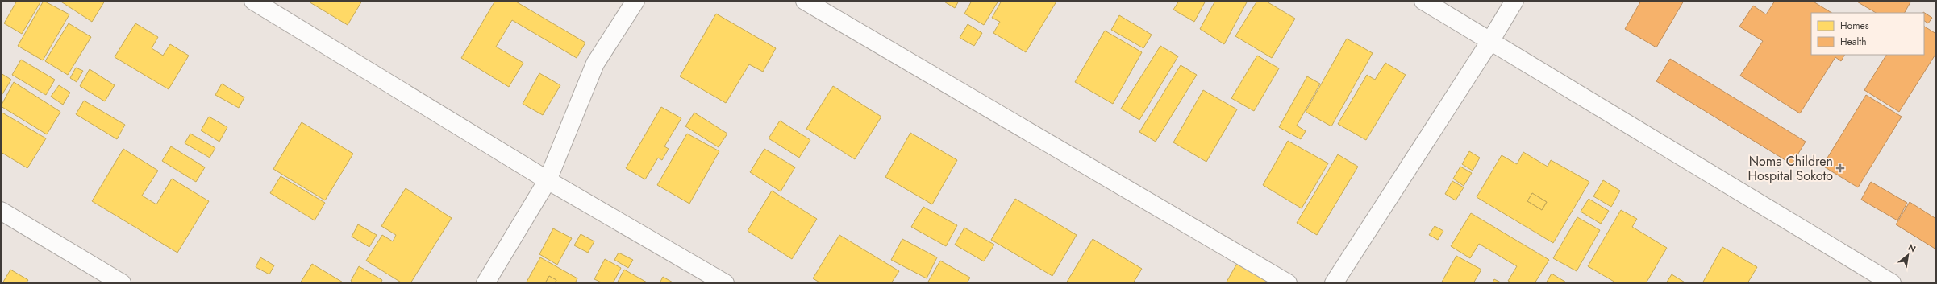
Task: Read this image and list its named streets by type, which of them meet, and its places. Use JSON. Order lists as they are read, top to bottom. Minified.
{"places":{"health":["Noma Children Hospital Sokoto"]},"legend":["Homes","Health"],"north":"top right"}
